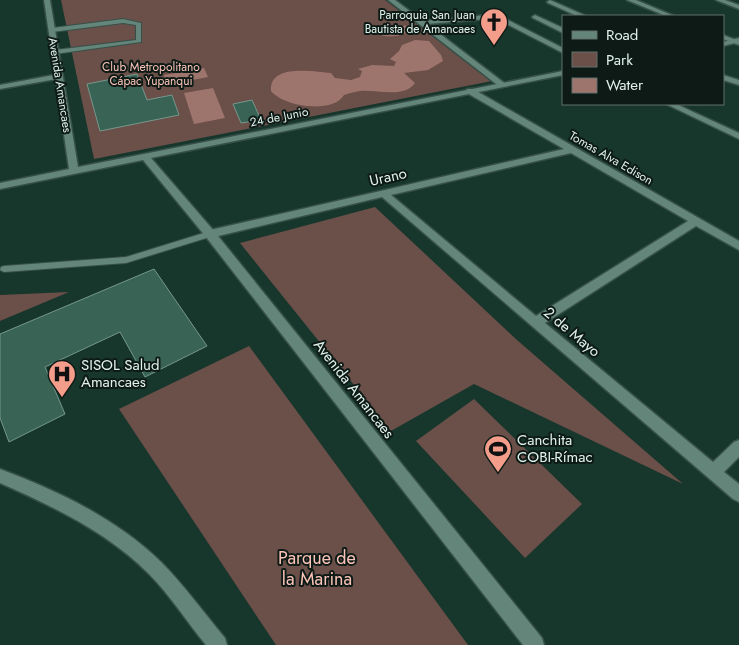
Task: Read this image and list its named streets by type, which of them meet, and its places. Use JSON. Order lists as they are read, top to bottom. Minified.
{"streets":{"street":["Avenida Amancaes","24 de Junio","Tomas Alva Edison","Urano","2 de Mayo"]},"crossings":[["Avenida Amancaes","24 de Junio"],["Avenida Amancaes","Urano"],["24 de Junio","Tomas Alva Edison"],["Tomas Alva Edison","Urano"],["Urano","2 de Mayo"]],"parks":["Club Metropolitano Cápac Yupanqui","Parque de la Marina"],"places":{"church":["Parroquia San Juan Bautista de Amancaes"],"hospital":["SISOL Salud Amancaes"],"sports":["Canchita COBI-Rímac"]},"legend":["Road","Park","Water"]}
